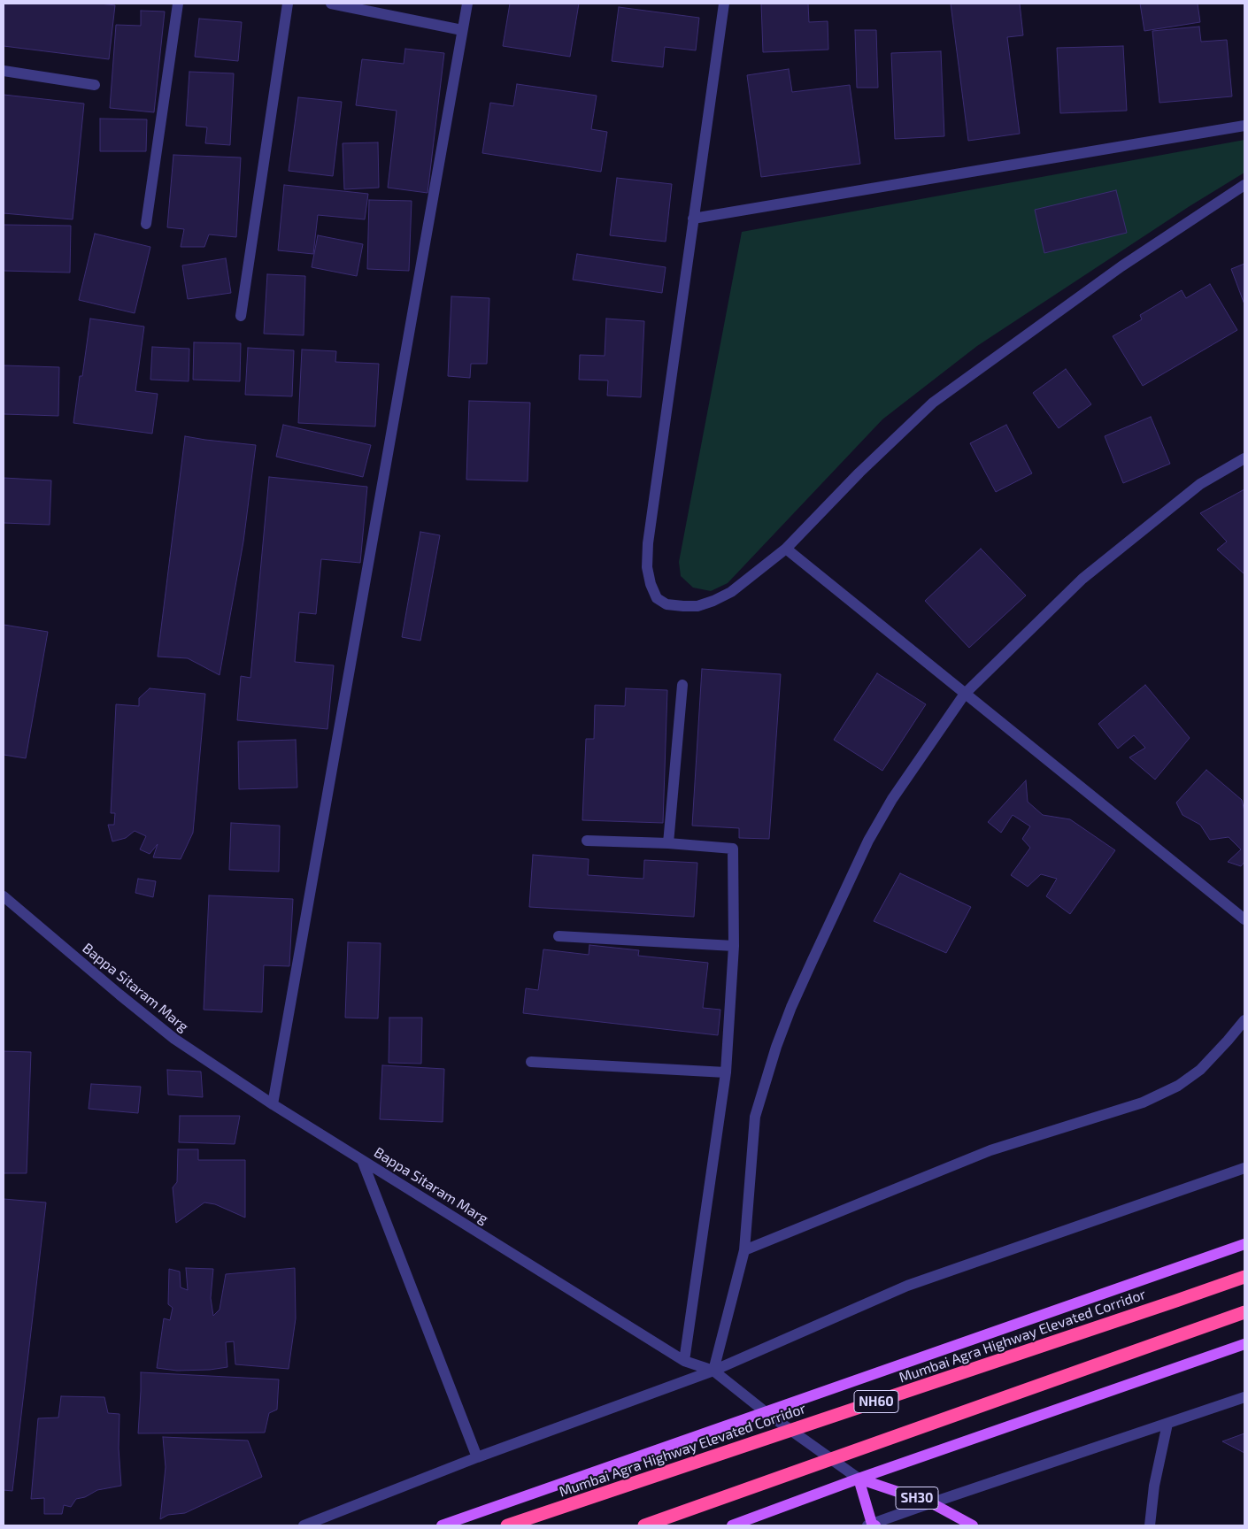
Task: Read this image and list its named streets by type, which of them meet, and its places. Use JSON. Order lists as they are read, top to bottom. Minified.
{"streets":{"highway":["Mumbai Agra Highway Elevated Corridor","NH60"],"main road":["SH30"],"street":["Bappa Sitaram Marg"]},"crossings":[["Bappa Sitaram Marg","SH30"]]}
